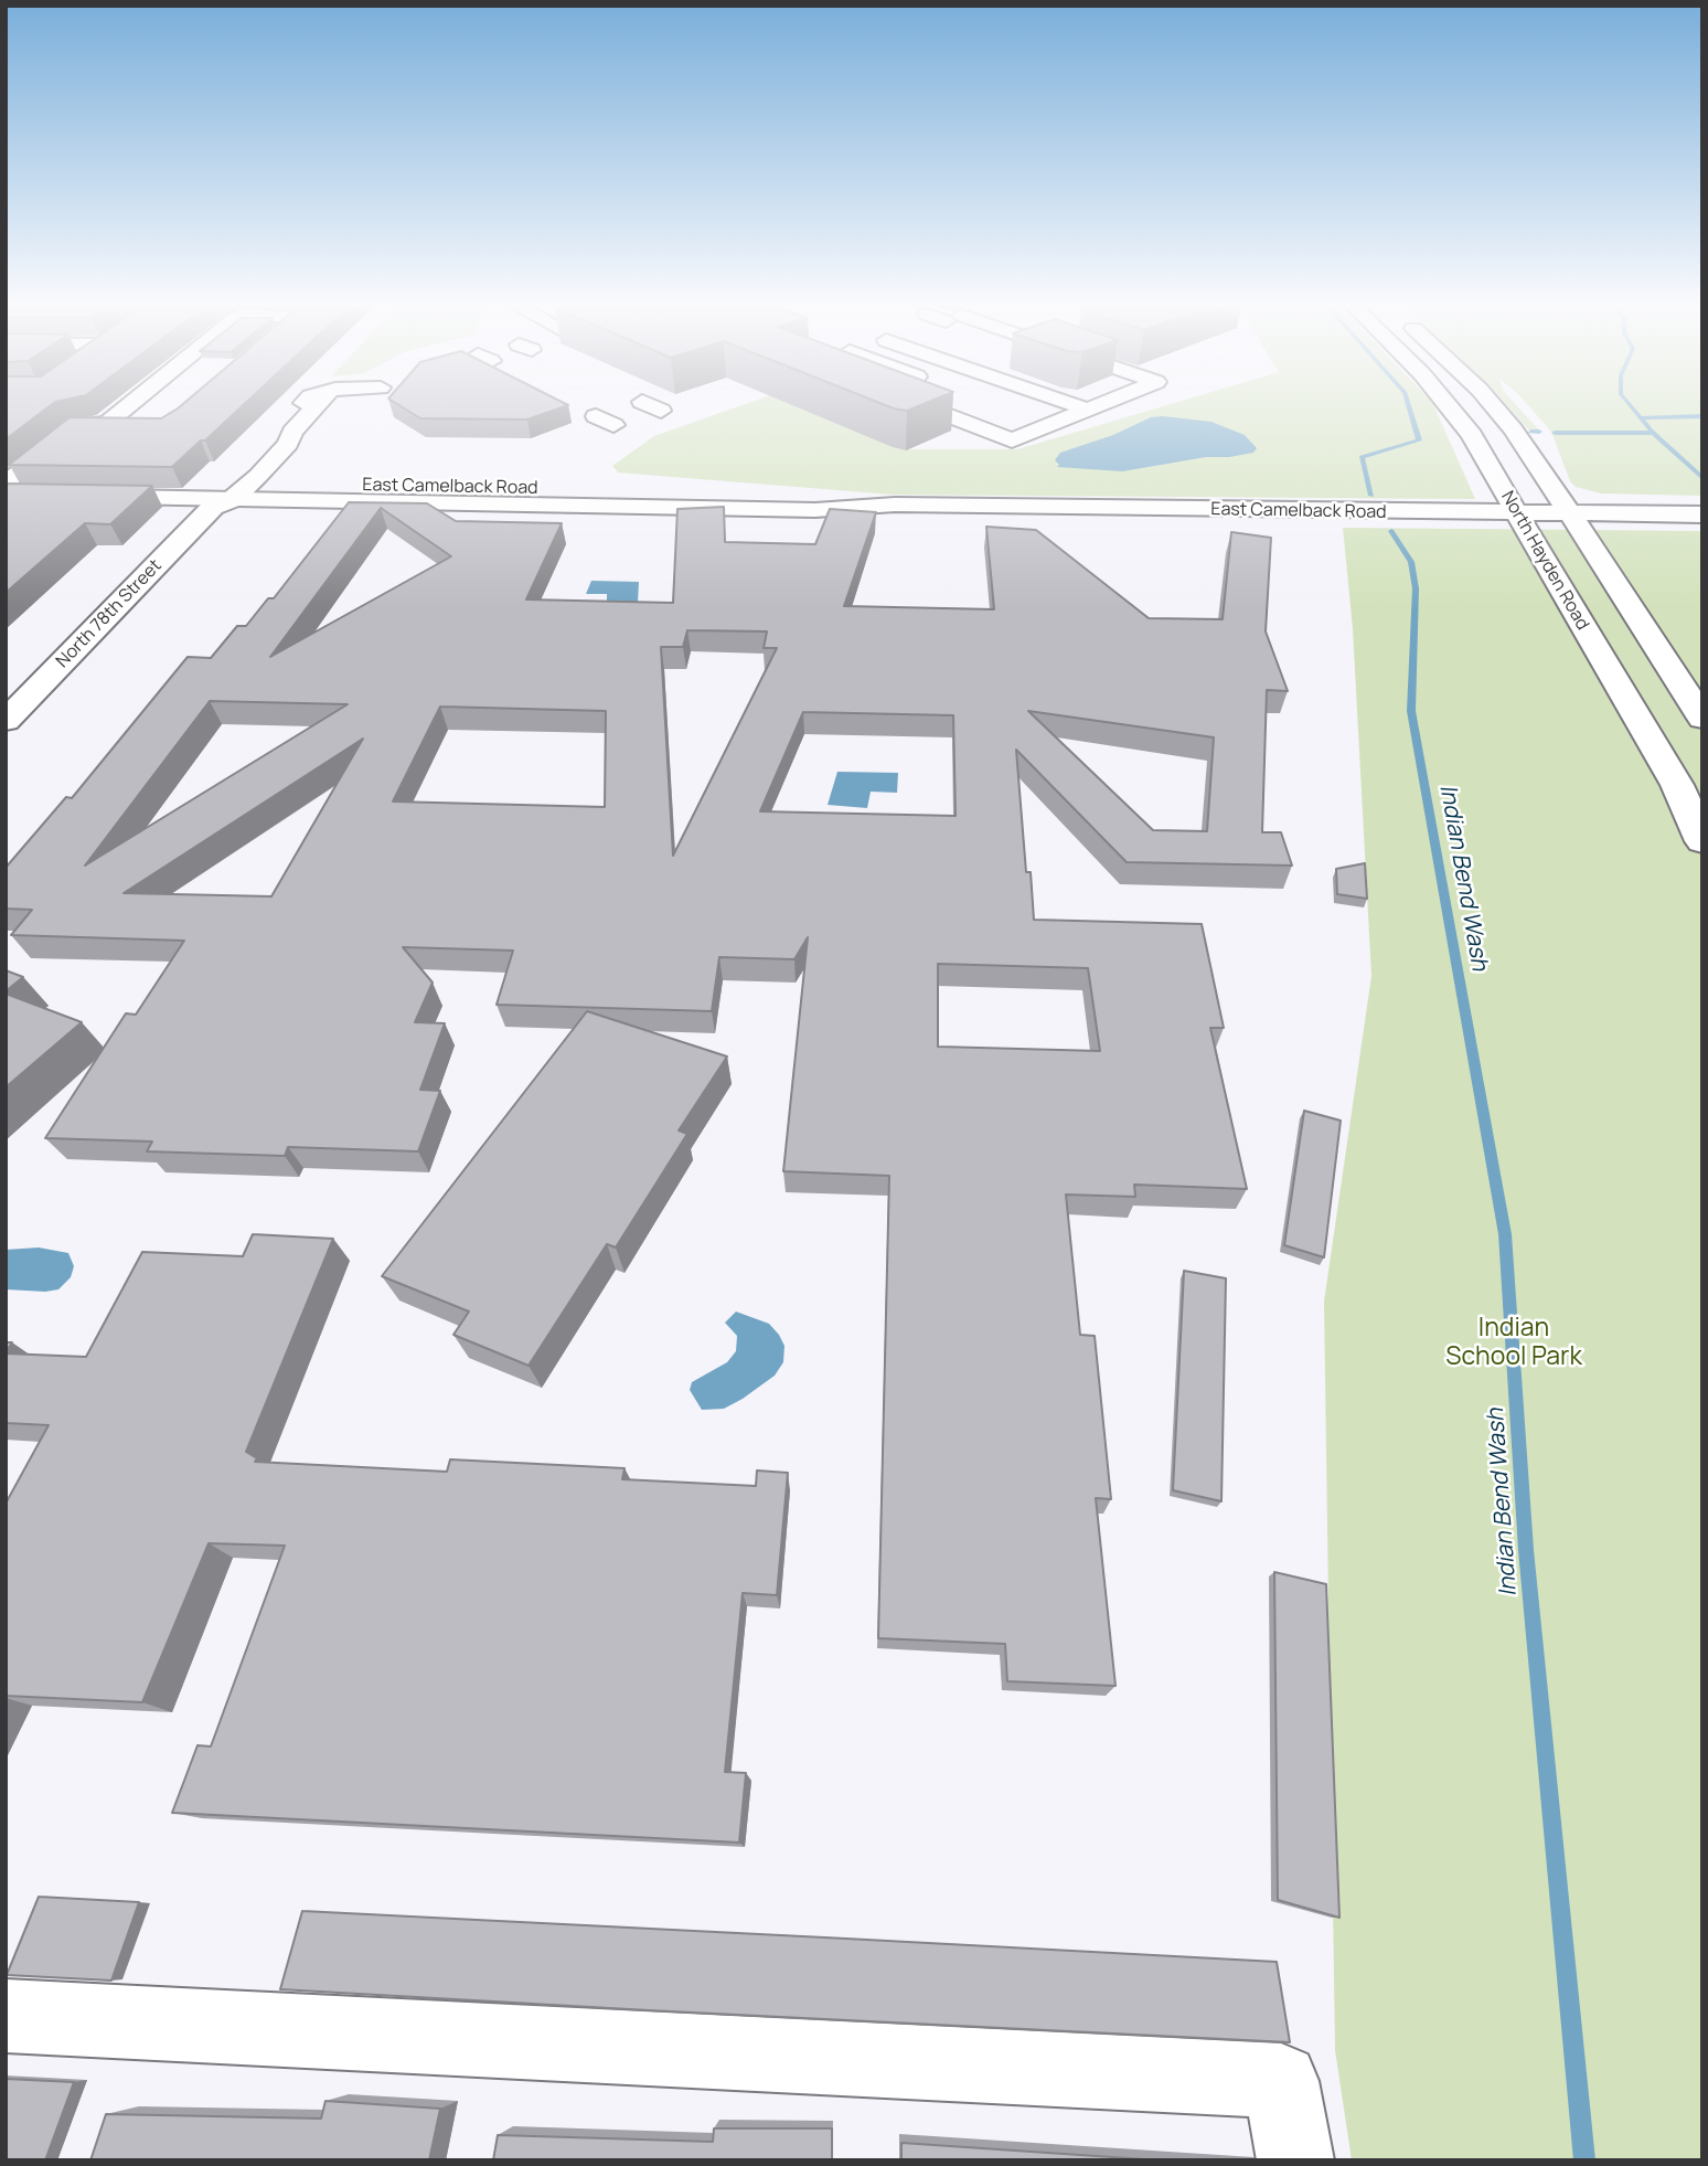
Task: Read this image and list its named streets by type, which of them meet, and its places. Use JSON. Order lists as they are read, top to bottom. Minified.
{"streets":{"main road":["East Camelback Road","North Hayden Road","North 78th Street"]},"crossings":[["East Camelback Road","North Hayden Road"],["East Camelback Road","North 78th Street"]],"water":["Indian Bend Wash"],"parks":["Indian School Park"]}
